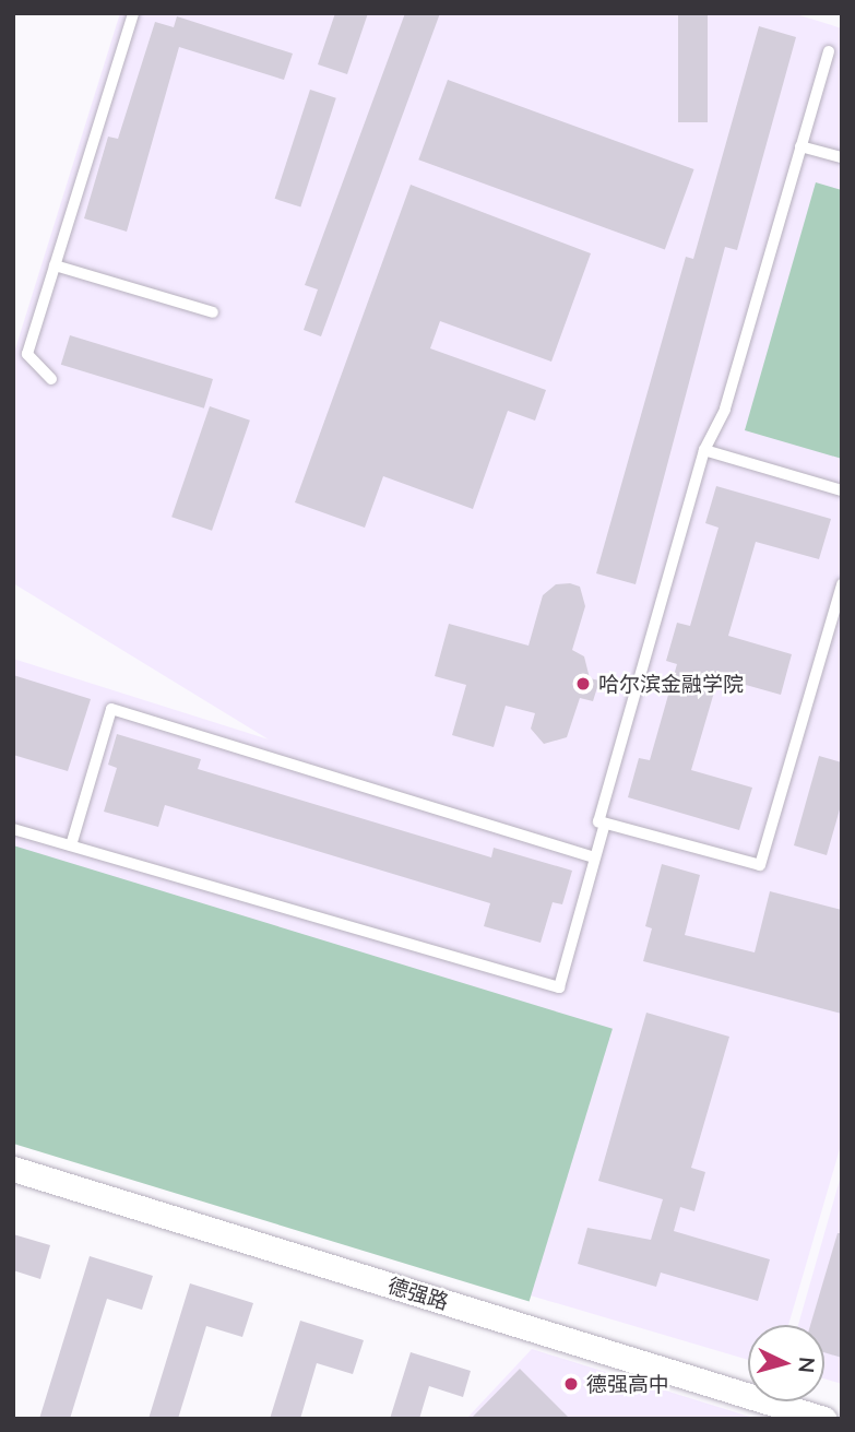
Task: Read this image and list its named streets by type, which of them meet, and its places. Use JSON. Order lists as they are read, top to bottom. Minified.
{"streets":{"street":["德强路"]},"places":["哈尔滨金融学院","德强高中"],"north":"right"}
